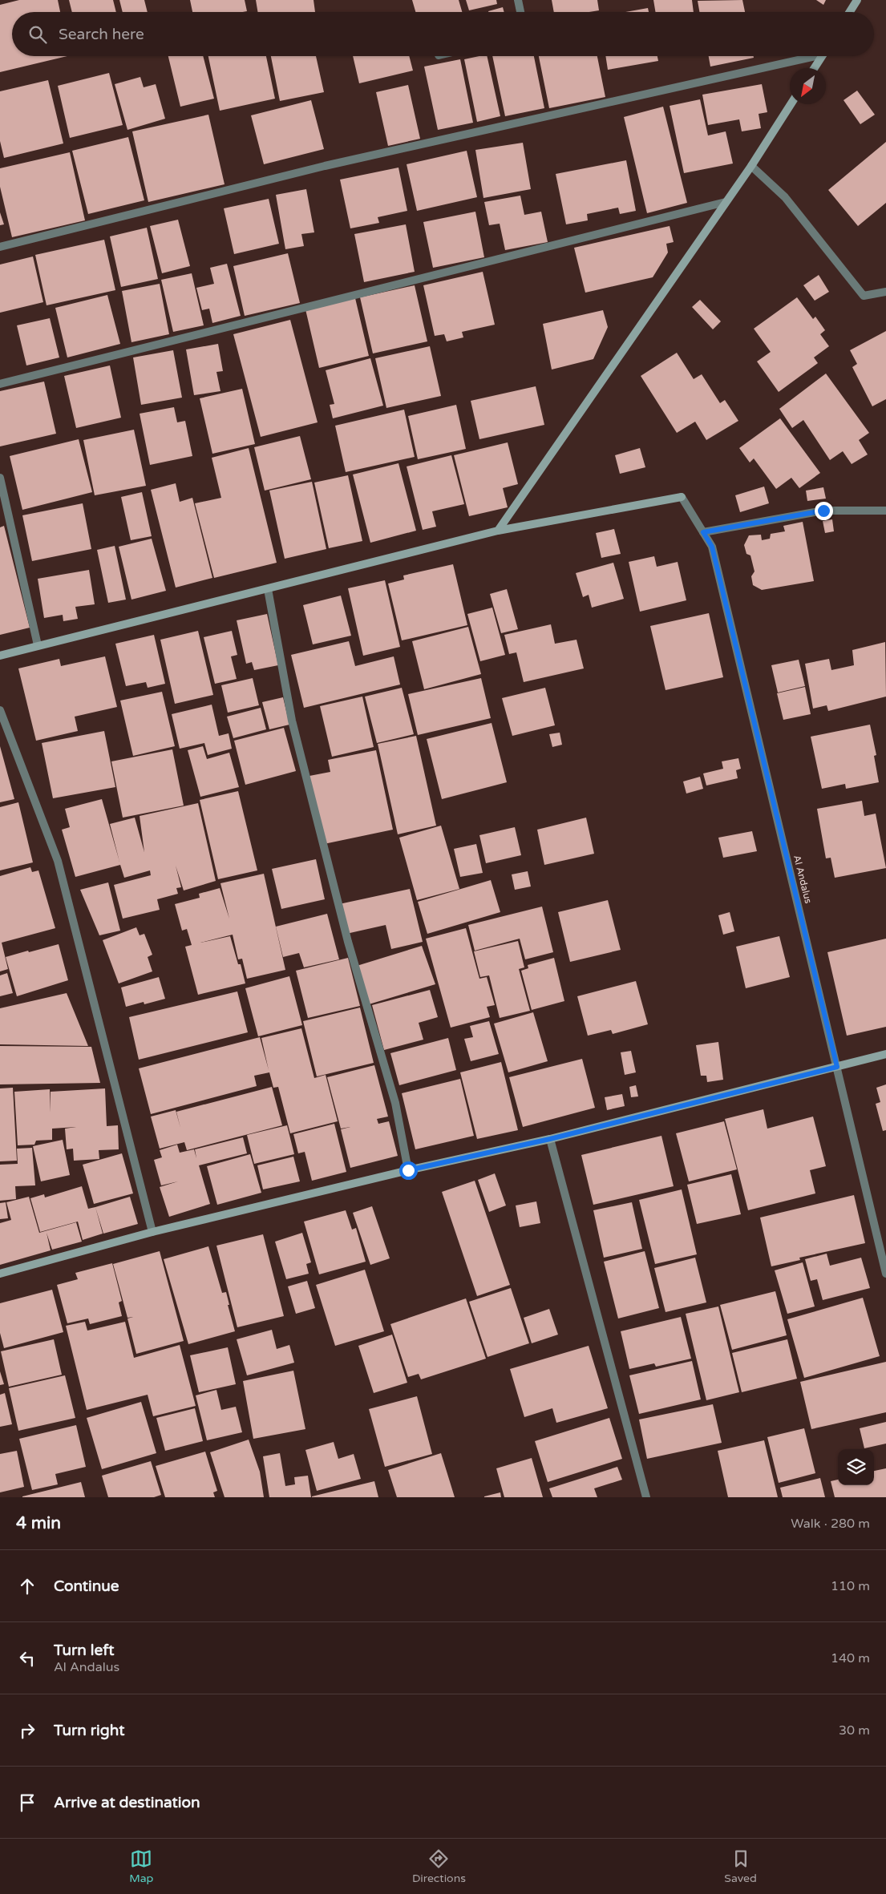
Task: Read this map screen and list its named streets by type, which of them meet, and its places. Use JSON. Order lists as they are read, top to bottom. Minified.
{"streets":{"street":["Al Andalus"]},"north":"bottom left","page":{"search":"Search here","heading":["4 min","Walk · 280 m"],"list":[["Continue","110 m"],["Turn left","Al Andalus","140 m"],["Turn right","30 m"],"Arrive at destination"],"nav":["Map","Directions","Saved"]}}
